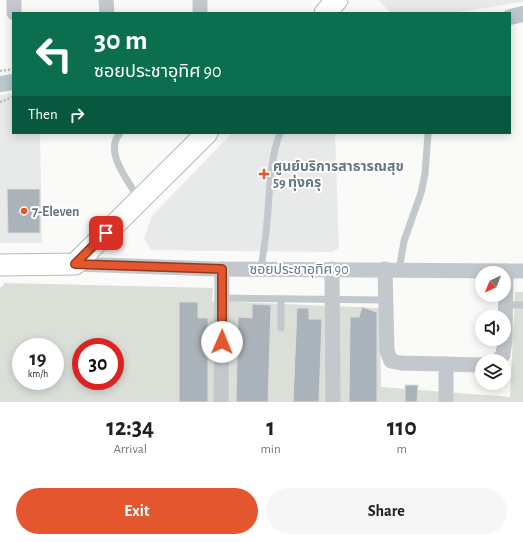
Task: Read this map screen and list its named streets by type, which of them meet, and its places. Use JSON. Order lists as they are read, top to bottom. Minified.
{"streets":{"street":["ซอยประชาอุทิศ 90"]},"places":{"health":["ศูนย์บริการสาธารณสุข 59 ทุ่งครุ"],"other":["7-Eleven"]},"north":"bottom left","page":{"turn":["30 m","ซอยประชาอุทิศ 90"],"then":"Then","speed":"19 km/h","limit":"30","eta":["12:34","Arrival","1","min","110","m"],"buttons":["Exit","Share"]}}
